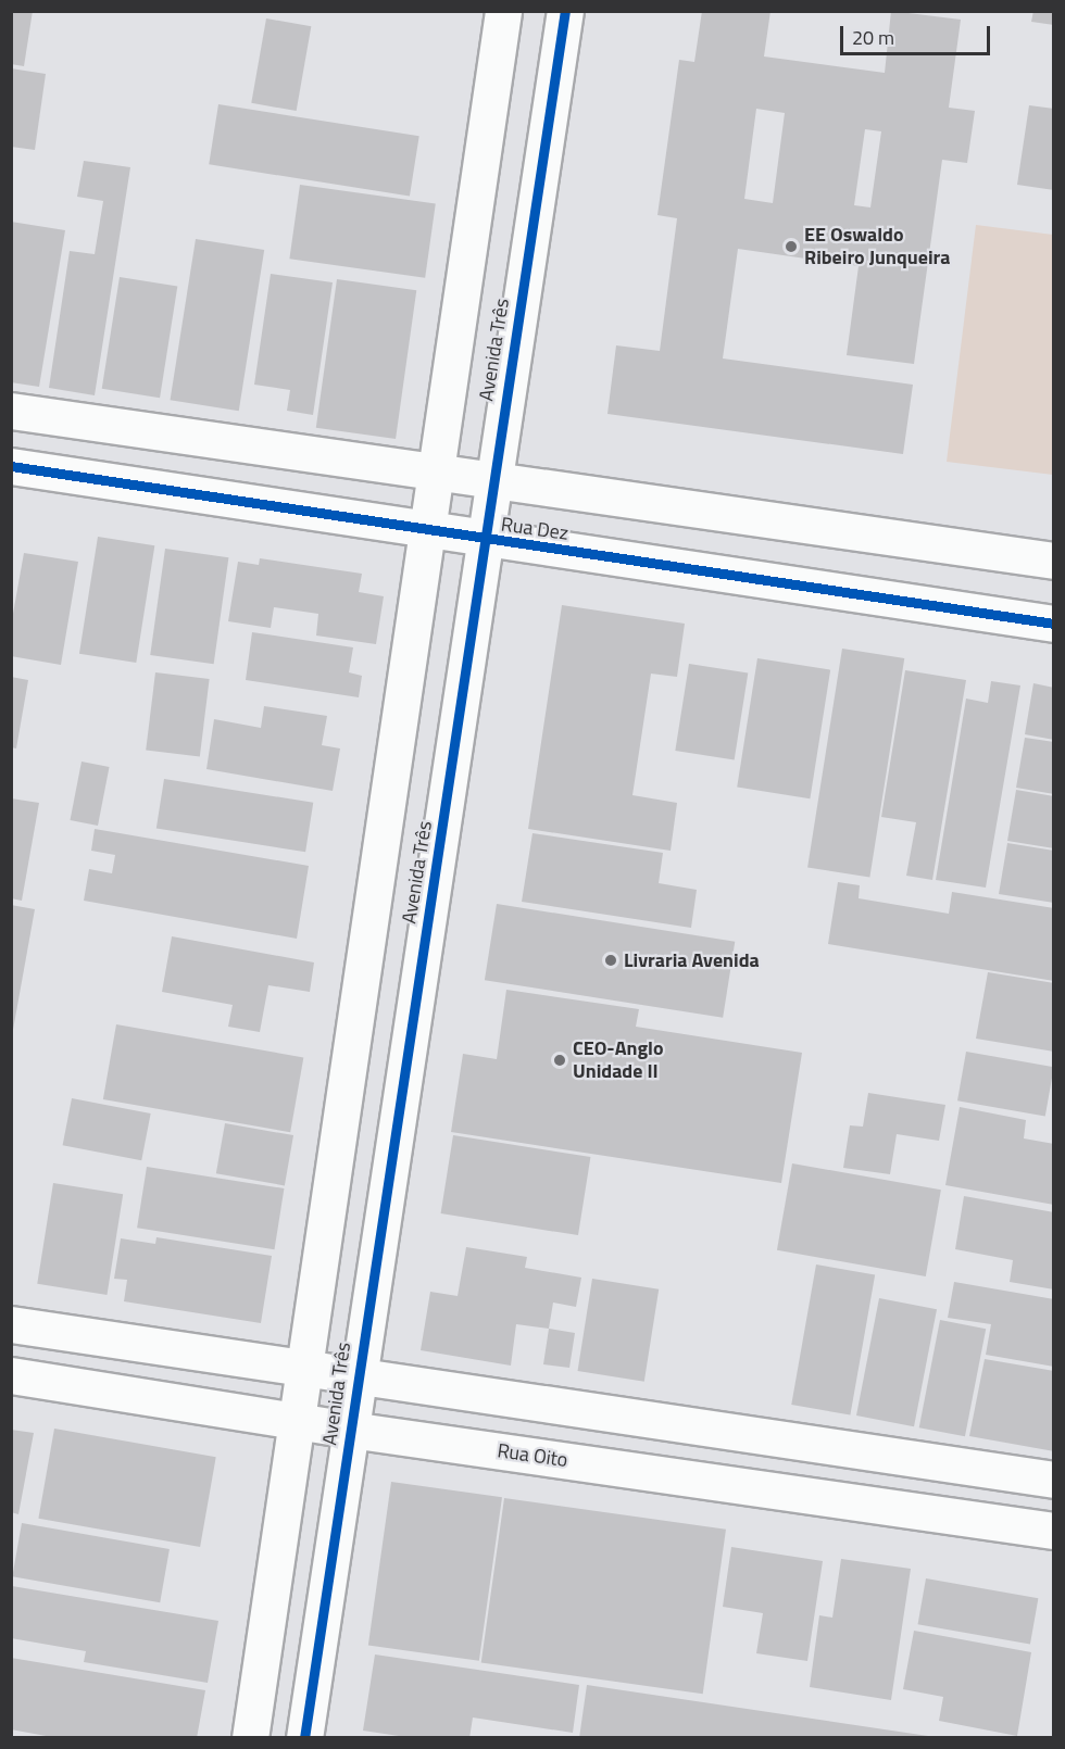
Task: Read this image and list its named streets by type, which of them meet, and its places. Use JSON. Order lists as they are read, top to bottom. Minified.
{"streets":{"street":["Avenida Três","Rua Dez","Rua Oito"]},"crossings":[["Avenida Três","Rua Dez"],["Avenida Três","Rua Oito"]],"places":["EE Oswaldo Ribeiro Junqueira","Livraria Avenida","CEO-Anglo Unidade II"],"scale_bar":"20 m"}
